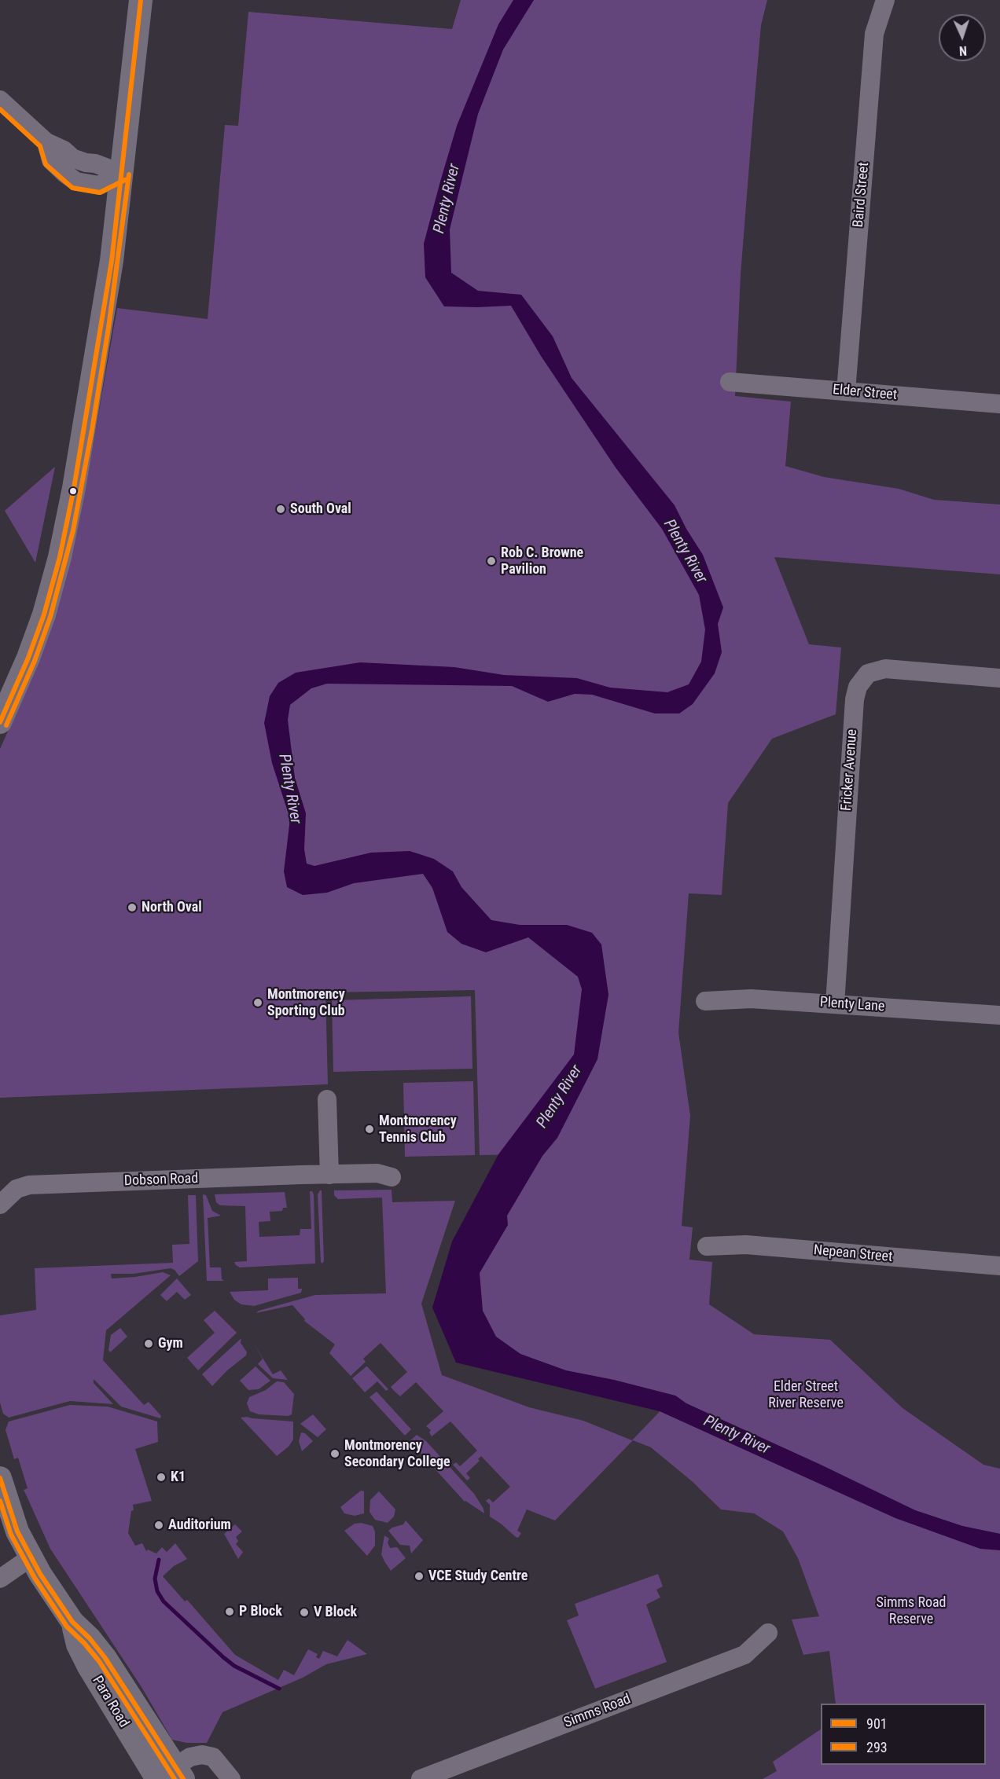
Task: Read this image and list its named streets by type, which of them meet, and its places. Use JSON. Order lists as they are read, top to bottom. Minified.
{"streets":{"main road":["Para Road"],"street":["Baird Street","Elder Street","Fricker Avenue","Plenty Lane","Dobson Road","Nepean Street","Simms Road"]},"crossings":[["Baird Street","Elder Street"],["Fricker Avenue","Plenty Lane"]],"water":["Plenty River"],"parks":["Elder Street River Reserve","Simms Road Reserve"],"places":["South Oval","Rob C. Browne Pavilion","North Oval","Montmorency Sporting Club","Montmorency Tennis Club","Gym","Montmorency Secondary College","K1","Auditorium","VCE Study Centre","P Block","V Block"],"lines":["transit line 901","transit line 293"],"legend":["901","293"],"north":"bottom"}
